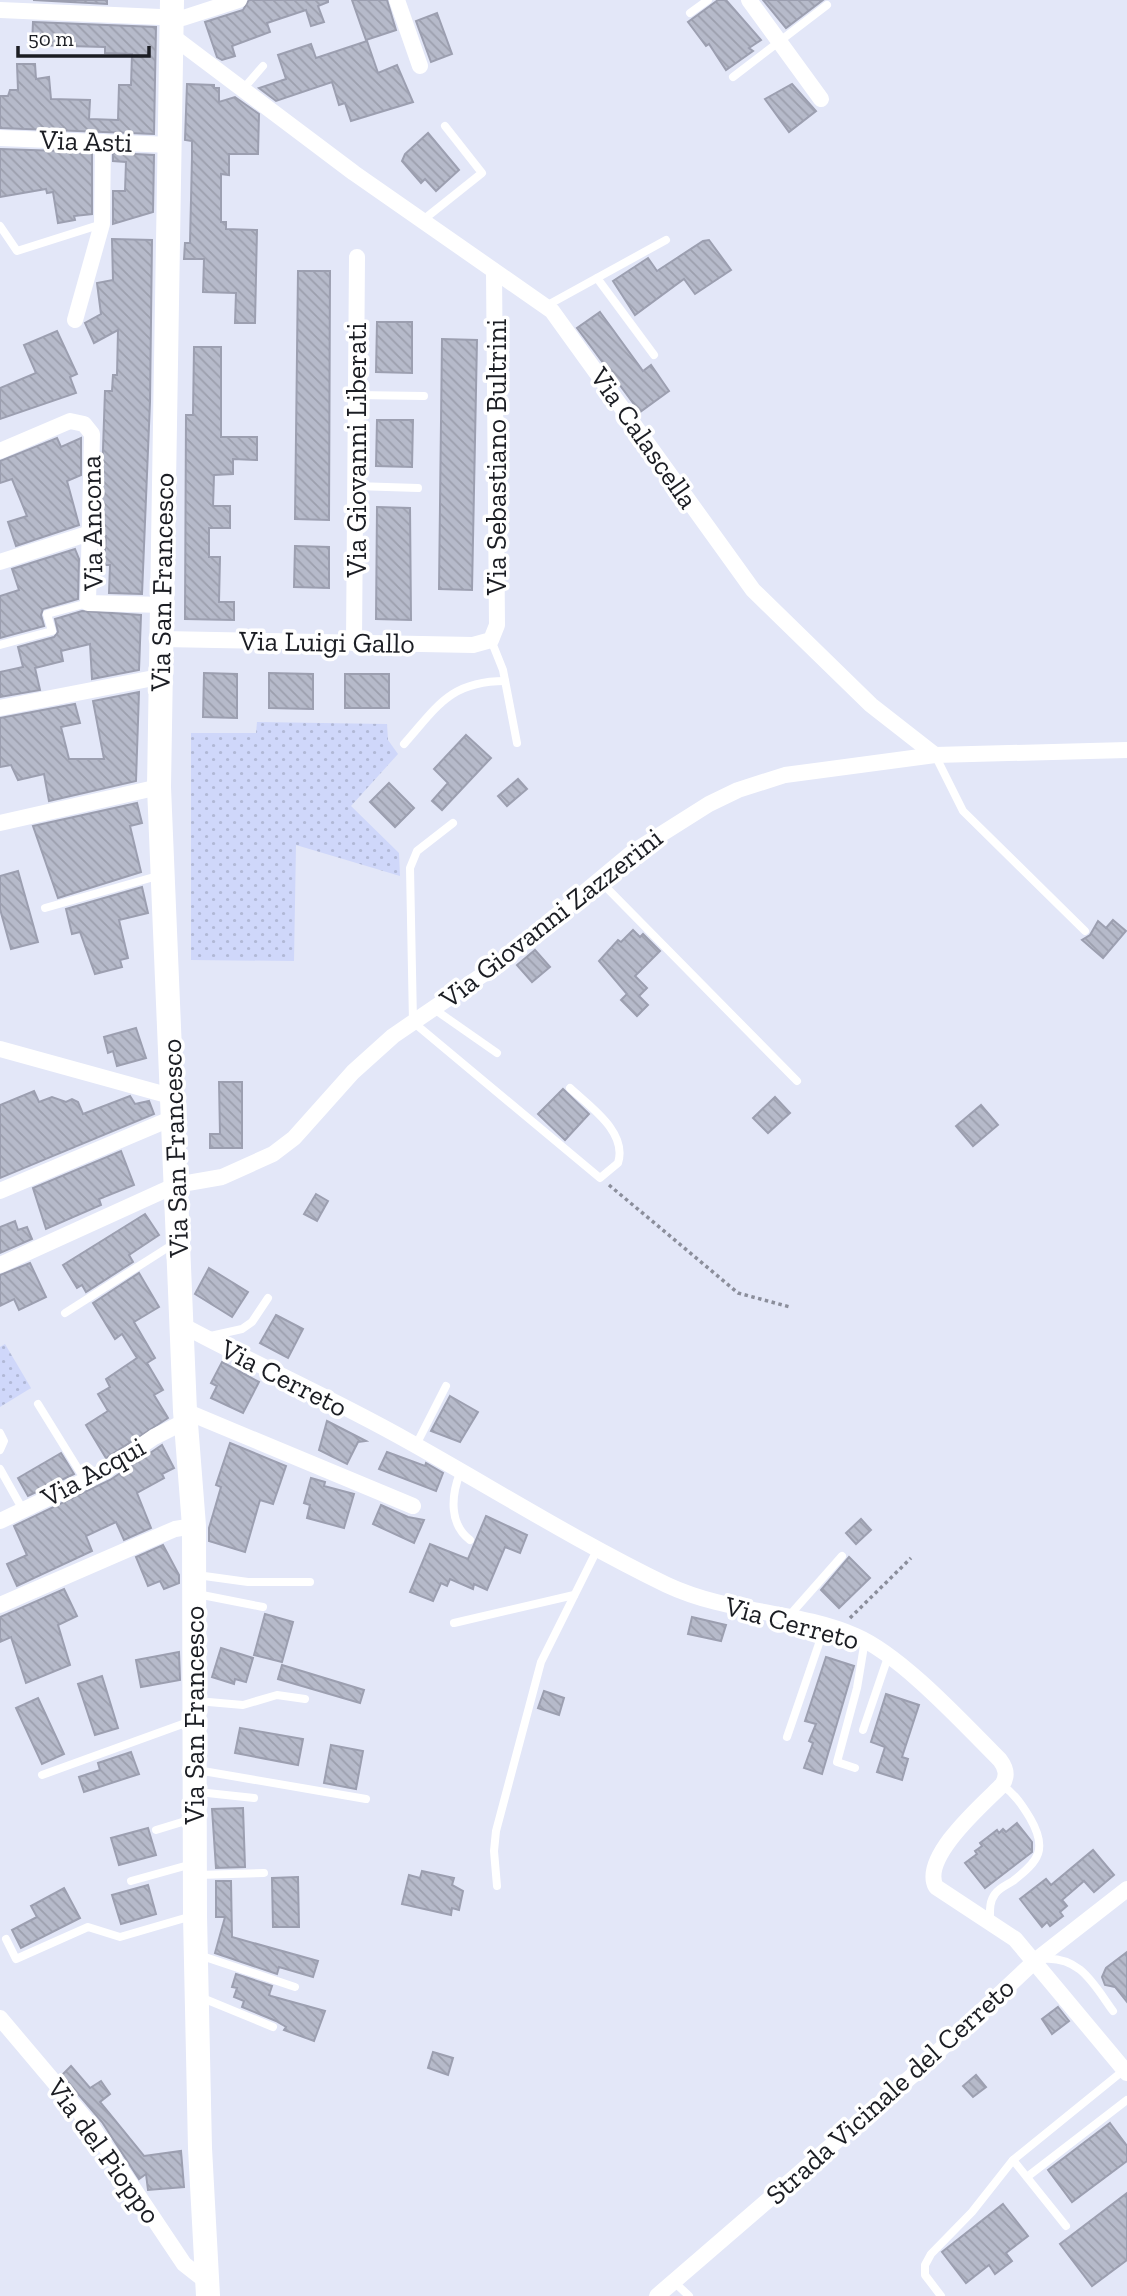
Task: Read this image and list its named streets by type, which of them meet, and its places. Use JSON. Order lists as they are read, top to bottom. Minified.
{"streets":{"main road":["Via San Francesco"],"street":["Via Asti","Via Calascella","Via Giovanni Liberati","Via Sebastiano Bultrini","Via Ancona","Via Luigi Gallo","Via Giovanni Zazzerini","Via Cerreto","Via Acqui","Strada Vicinale del Cerreto","Via del Pioppo"]},"crossings":[["Via Asti","Via San Francesco"],["Via Calascella","Via Sebastiano Bultrini"],["Via Calascella","Via San Francesco"],["Via Calascella","Via Giovanni Zazzerini"],["Via Giovanni Liberati","Via Luigi Gallo"],["Via Sebastiano Bultrini","Via Luigi Gallo"],["Via Ancona","Via San Francesco"],["Via San Francesco","Via Luigi Gallo"],["Via San Francesco","Via Giovanni Zazzerini"],["Via San Francesco","Via Cerreto"],["Via San Francesco","Via Acqui"],["Via San Francesco","Via del Pioppo"]],"scale_bar":"50 m"}
